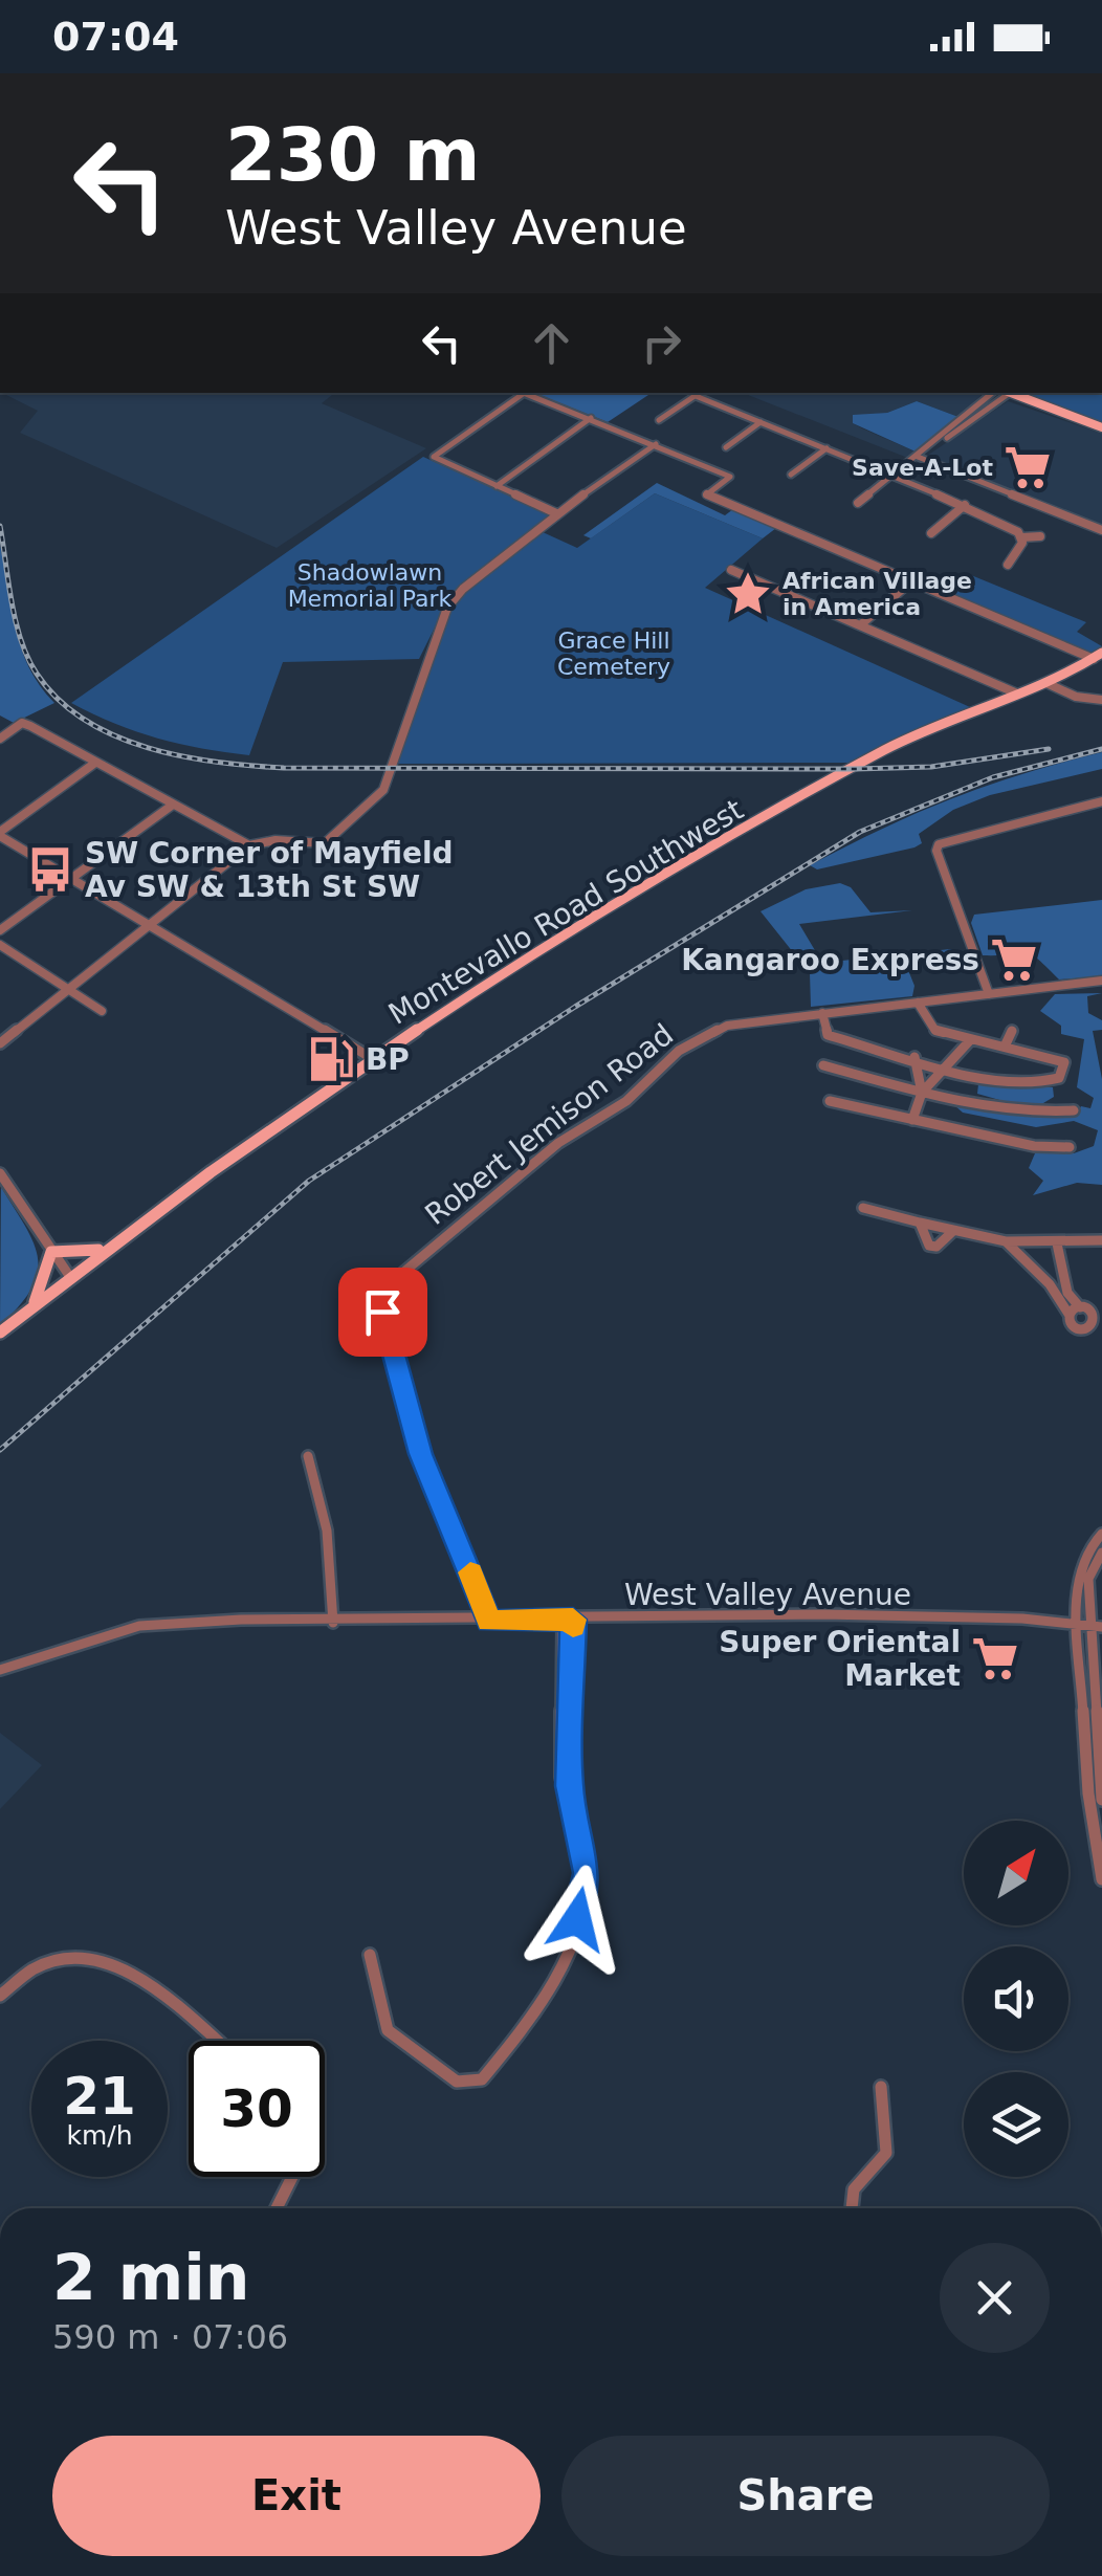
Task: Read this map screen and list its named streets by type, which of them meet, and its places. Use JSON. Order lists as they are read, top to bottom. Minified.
{"streets":{"main road":["Montevallo Road Southwest"],"street":["Robert Jemison Road","West Valley Avenue"]},"crossings":[["Robert Jemison Road","West Valley Avenue"]],"parks":["Shadowlawn Memorial Park","Grace Hill Cemetery"],"places":{"supermarket":["Save-A-Lot","Kangaroo Express","Super Oriental Market"],"place":["African Village in America"],"bus stop":["SW Corner of Mayfield Av SW & 13th St SW"],"fuel station":["BP"]},"north":"top right","page":{"status":"07:04","turn":["230 m","West Valley Avenue"],"speed":"21 km/h","limit":"30","heading":["2 min","590 m · 07:06"],"buttons":["Exit","Share"]}}
